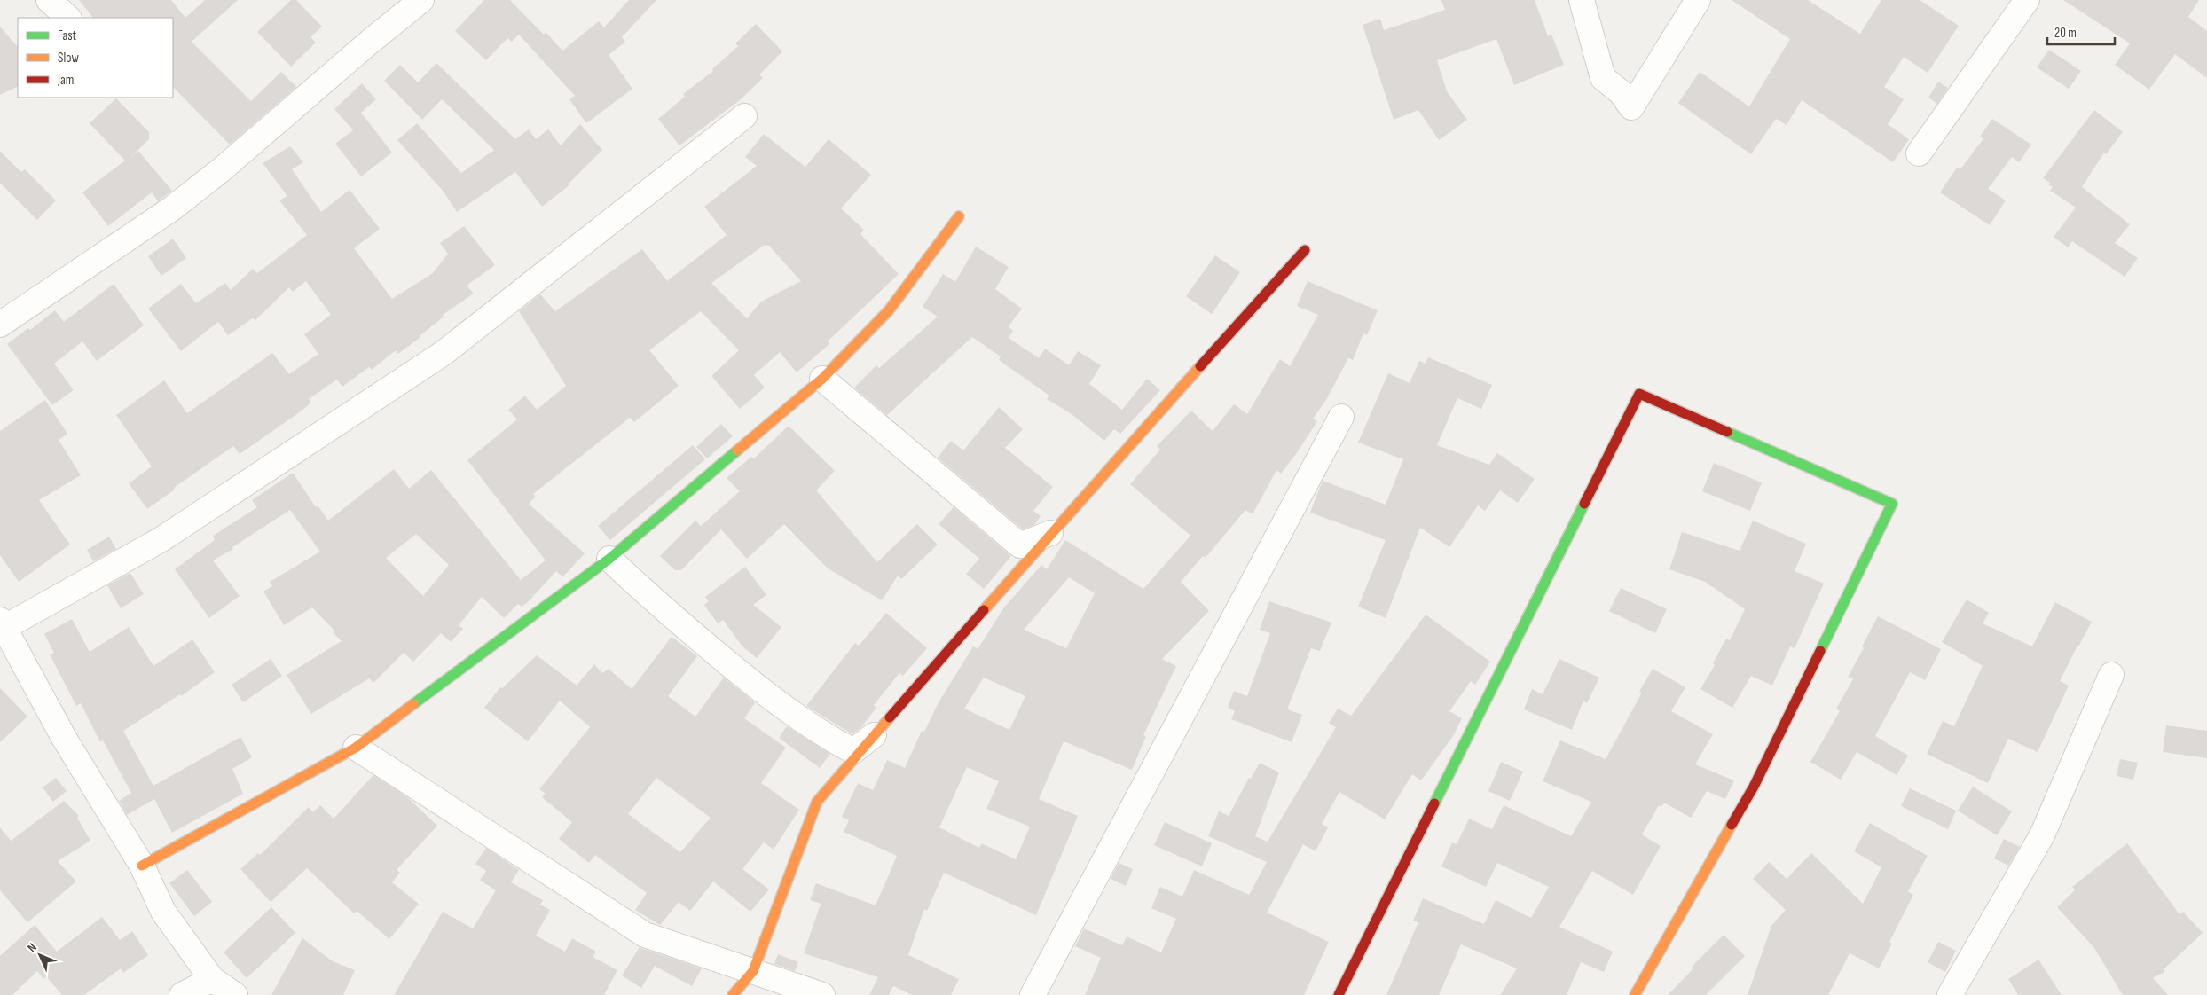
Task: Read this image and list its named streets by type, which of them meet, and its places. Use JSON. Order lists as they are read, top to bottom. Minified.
{"legend":["Fast","Slow","Jam"],"scale_bar":"20 m","north":"top left"}
